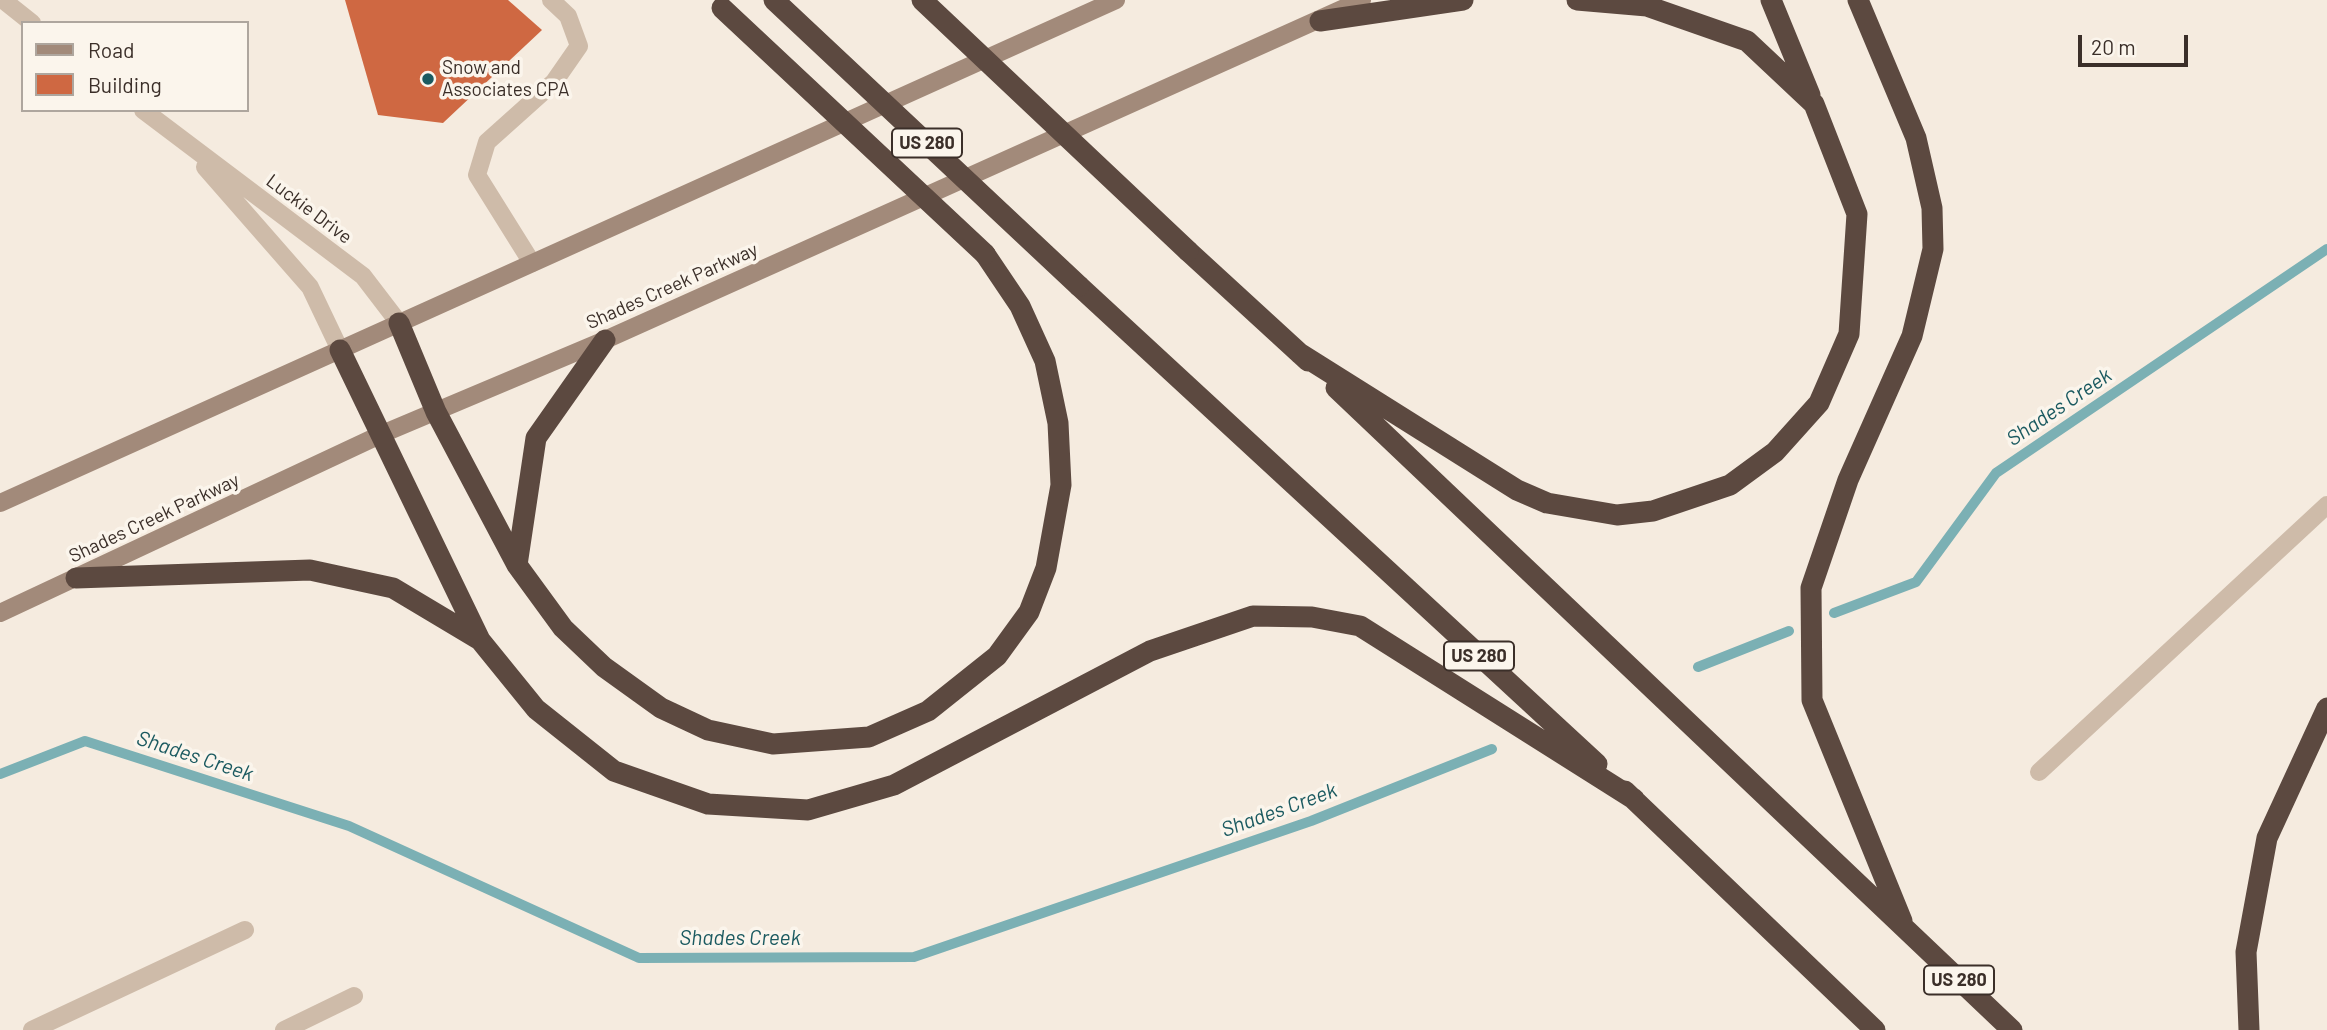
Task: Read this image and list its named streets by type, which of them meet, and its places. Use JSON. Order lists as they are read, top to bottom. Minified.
{"streets":{"highway":["US 280"],"main road":["Shades Creek Parkway"],"street":["Luckie Drive"]},"water":["Shades Creek"],"places":["Snow and Associates CPA"],"legend":["Road","Building"],"scale_bar":"20 m"}
